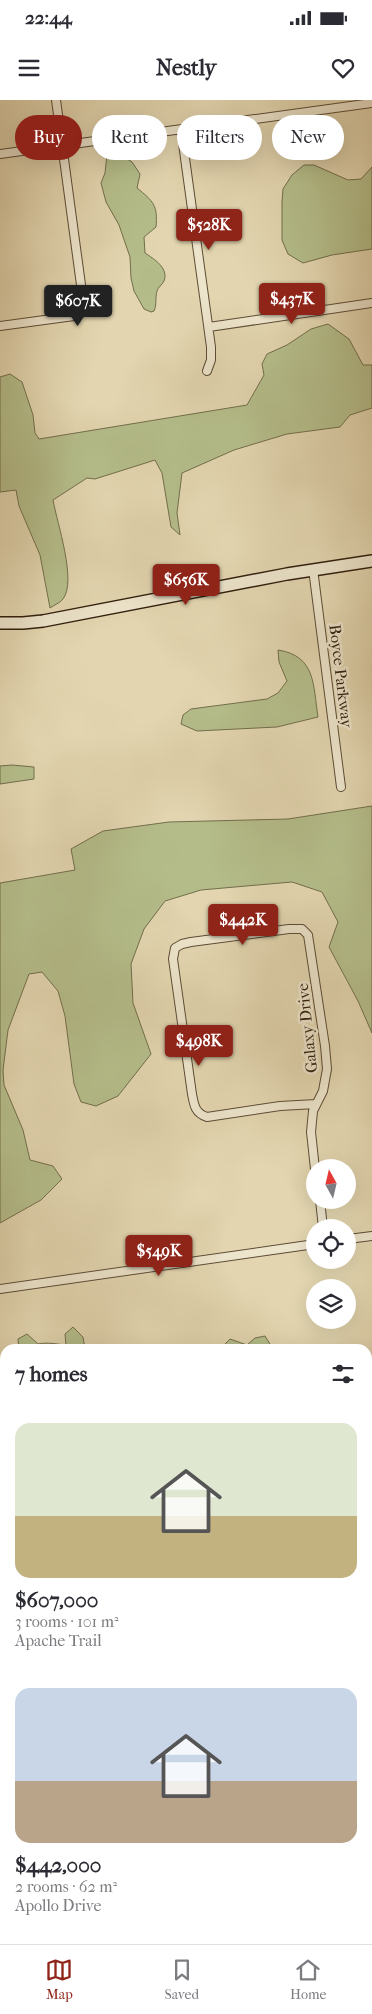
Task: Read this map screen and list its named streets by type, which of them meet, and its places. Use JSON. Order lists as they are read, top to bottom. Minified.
{"streets":{"street":["Boyce Parkway","Galaxy Drive"]},"north":"top","page":{"status":"22:44","header":"Nestly","chip":["Buy","Rent","Filters","New"],"price":["$528K","$437K","$607K","$656K","$442K","$498K","$549K"],"heading":"7 homes","list":[{"name":"$607,000","note":"3 rooms · 101 m² · Apache Trail"},{"name":"$442,000","note":"2 rooms · 62 m² · Apollo Drive"}],"tabs":["Map","Saved","Home"]}}
